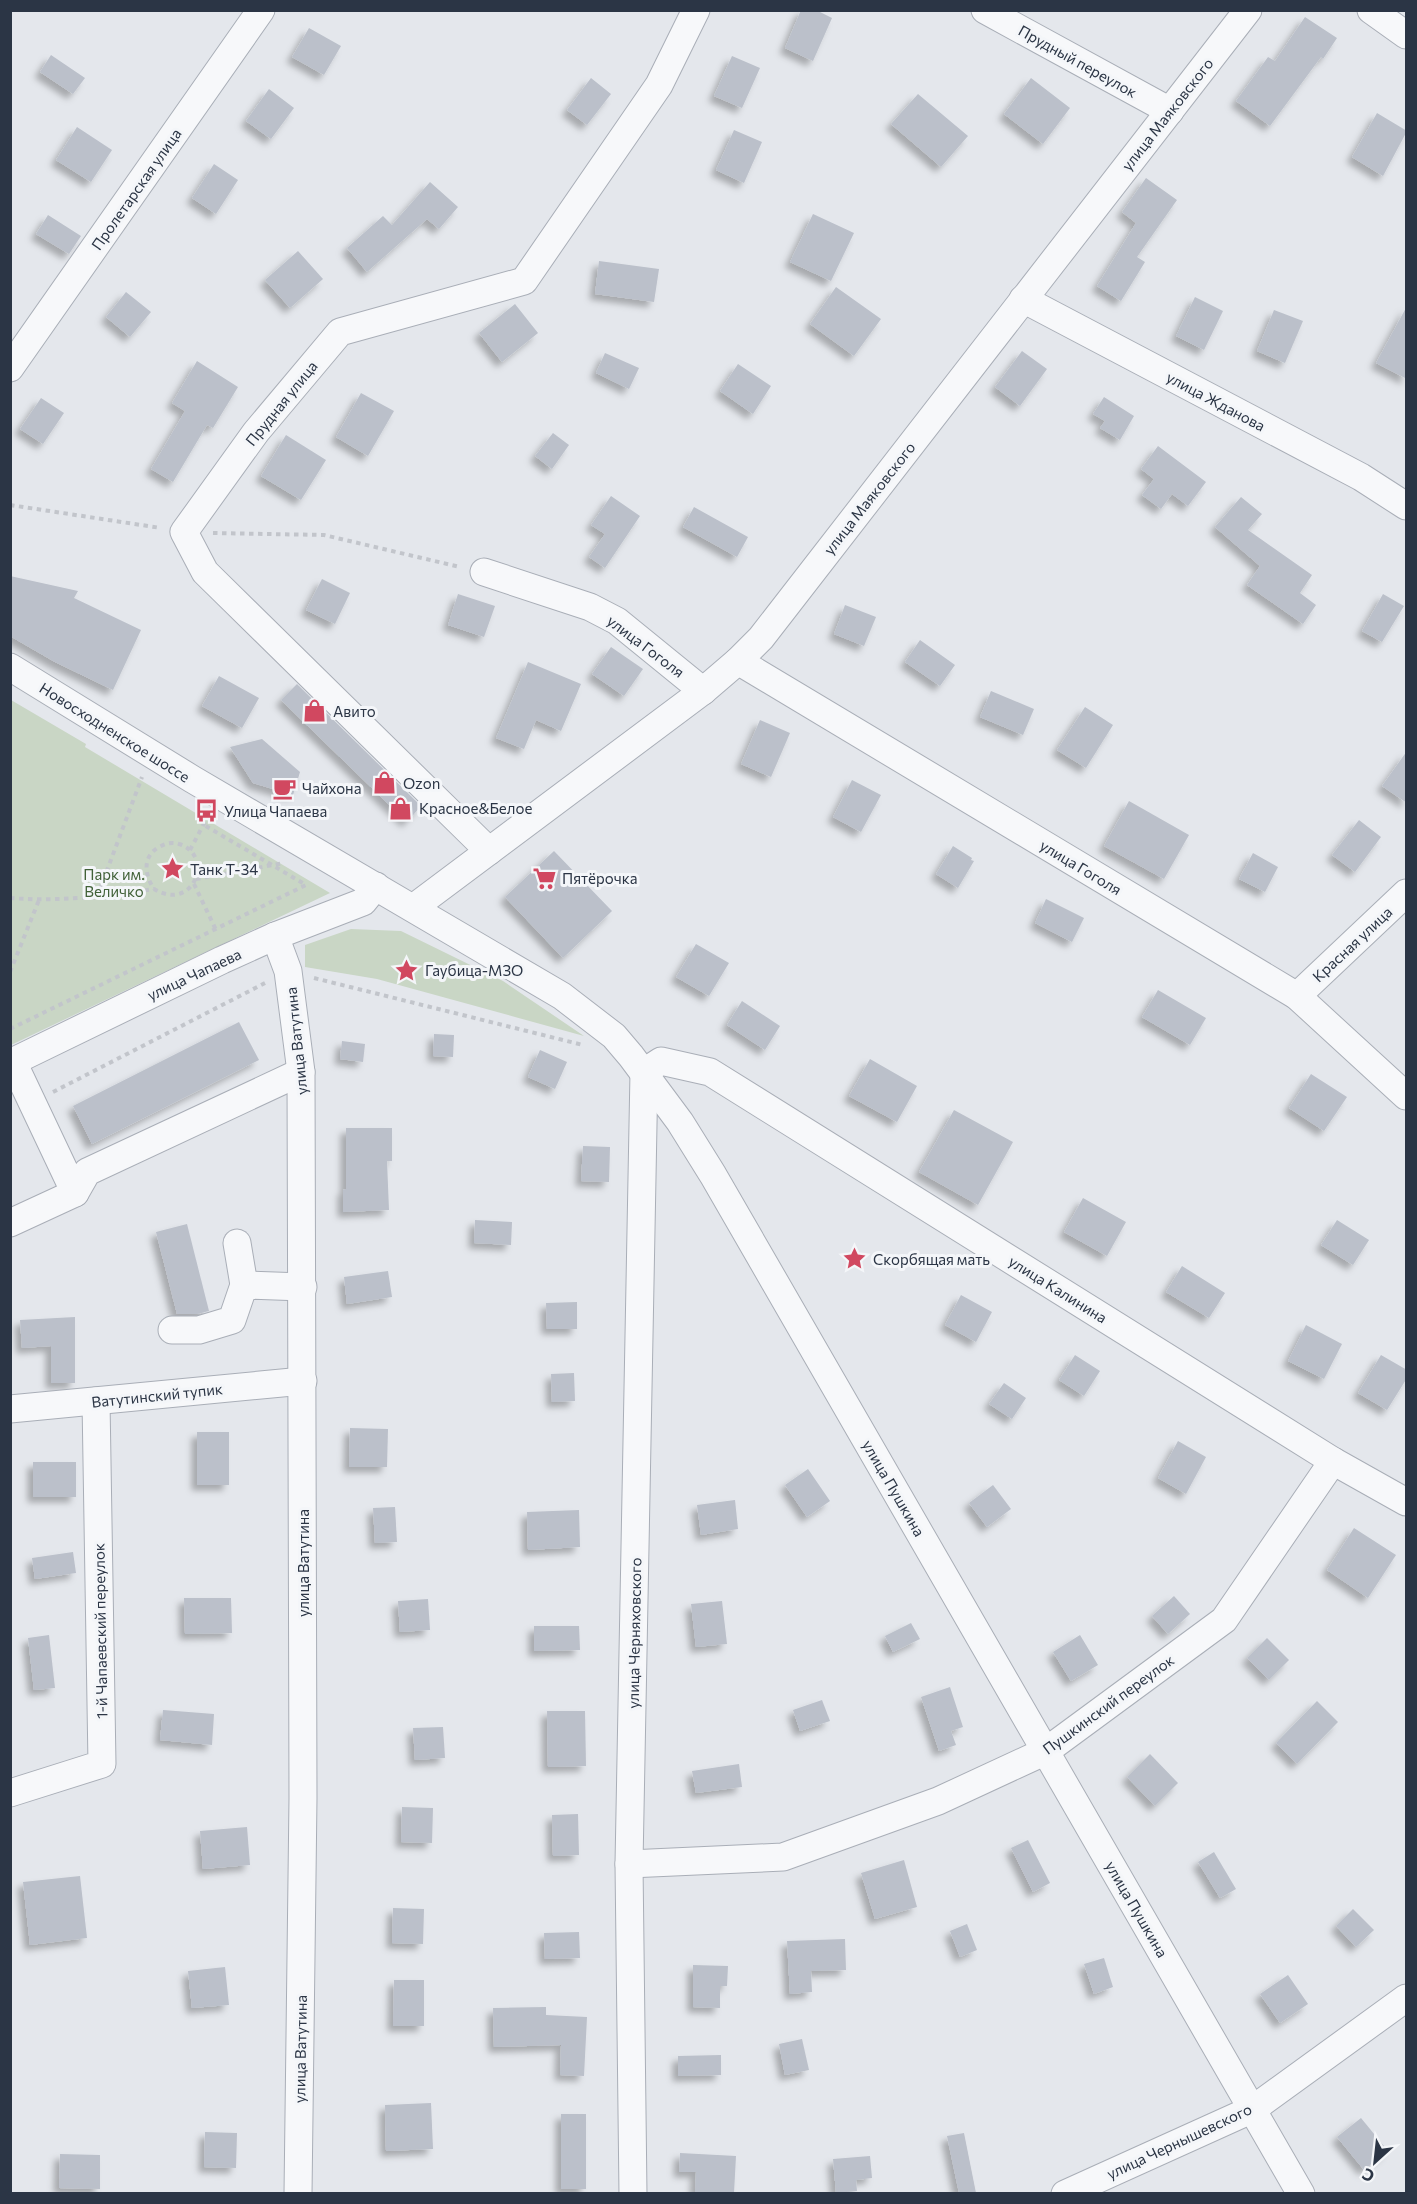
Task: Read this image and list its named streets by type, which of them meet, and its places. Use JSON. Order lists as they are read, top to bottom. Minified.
{"streets":{"street":["Прудный переулок","улица Маяковского","Пролетарская улица","улица Жданова","Прудная улица","улица Гоголя","Новосходненское шоссе","Красная улица","улица Чапаева","улица Ватутина","улица Калинина","Ватутинский тупик","улица Пушкина","1-й Чапаевский переулок","улица Черняховского","Пушкинский переулок","улица Чернышевского"]},"crossings":[["Прудный переулок","улица Маяковского"],["улица Маяковского","улица Жданова"],["улица Маяковского","улица Гоголя"],["улица Маяковского","улица Пушкина"],["улица Гоголя","Красная улица"],["Новосходненское шоссе","улица Чапаева"],["Новосходненское шоссе","улица Пушкина"],["улица Чапаева","улица Ватутина"],["улица Чапаева","улица Пушкина"],["улица Ватутина","Ватутинский тупик"],["улица Калинина","улица Пушкина"],["улица Калинина","улица Черняховского"],["улица Калинина","Пушкинский переулок"],["Ватутинский тупик","1-й Чапаевский переулок"],["улица Пушкина","улица Черняховского"],["улица Пушкина","Пушкинский переулок"],["улица Пушкина","улица Чернышевского"],["улица Черняховского","Пушкинский переулок"]],"parks":["Парк им. Величко"],"places":{"shop":["Авито","Ozon","Красное&Белое"],"cafe":["Чайхона"],"bus stop":["Улица Чапаева"],"place":["Танк Т-34","Гаубица-МЗО","Скорбящая мать"],"supermarket":["Пятёрочка"]},"north":"bottom left"}
